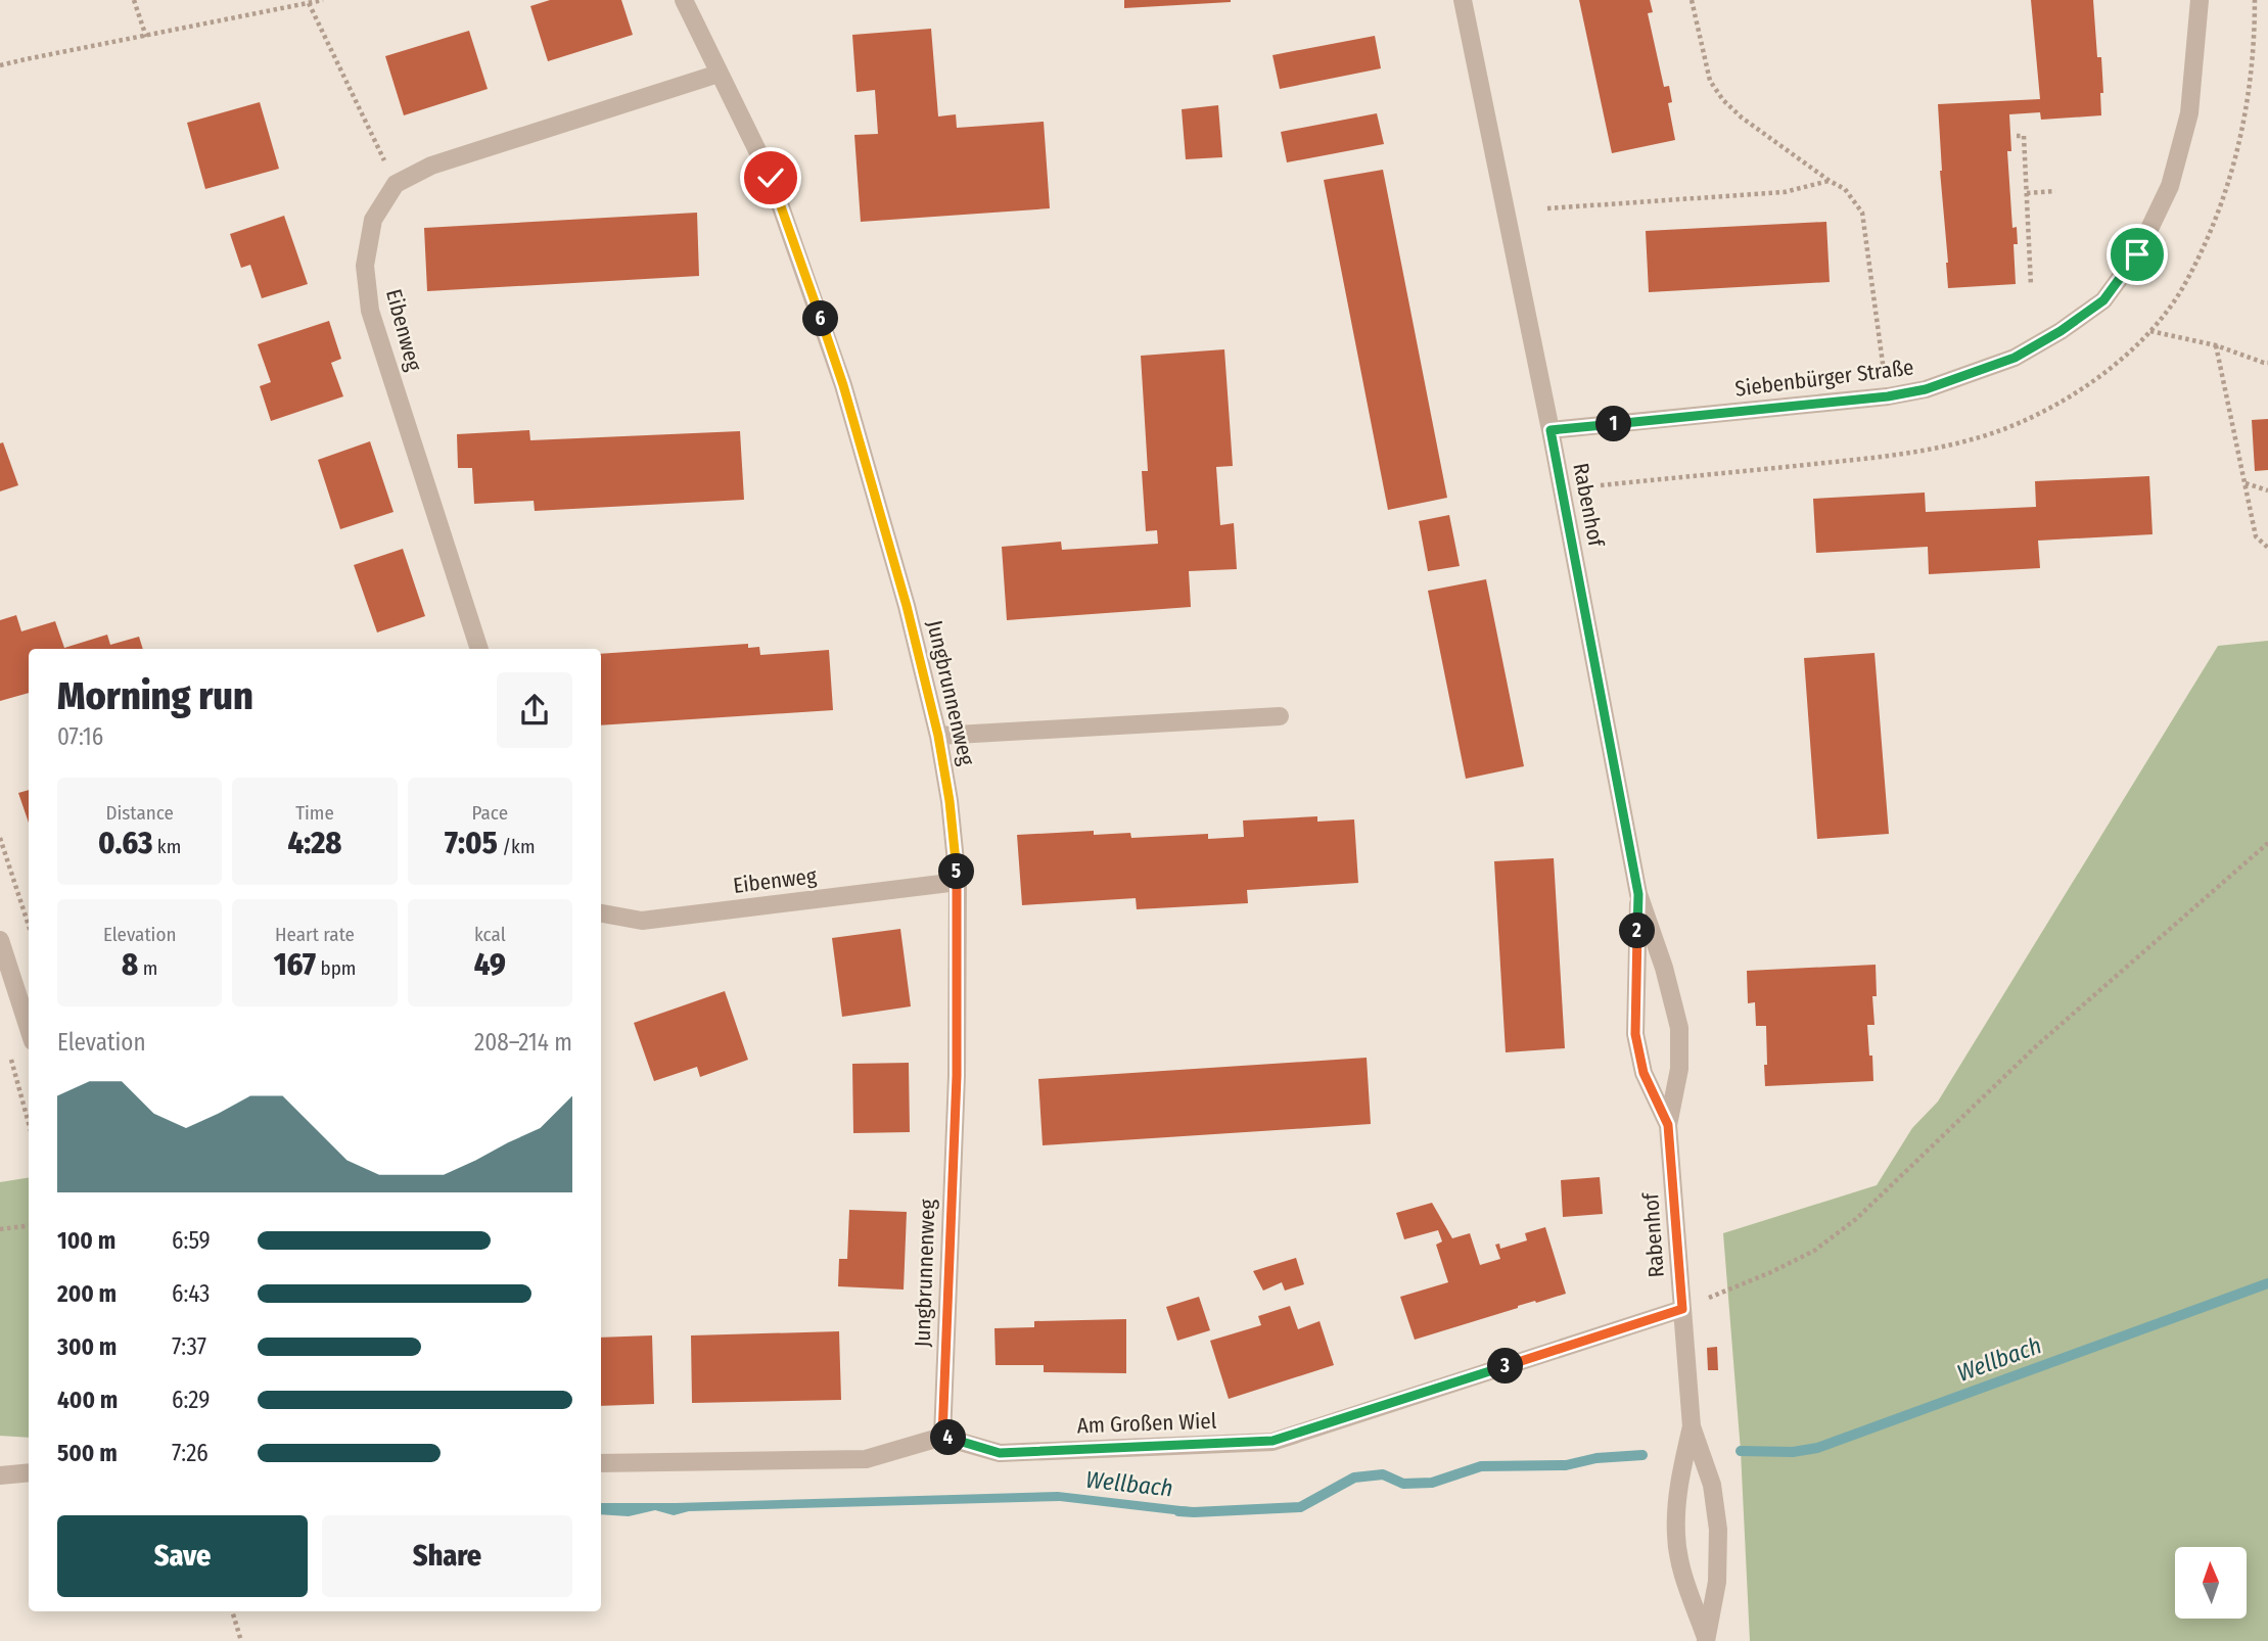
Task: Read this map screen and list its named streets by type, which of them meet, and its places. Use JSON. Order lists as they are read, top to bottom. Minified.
{"streets":{"street":["Eibenweg","Siebenbürger Straße","Rabenhof","Jungbrunnenweg","Am Großen Wiel"]},"crossings":[["Eibenweg","Jungbrunnenweg"],["Siebenbürger Straße","Rabenhof"],["Rabenhof","Am Großen Wiel"],["Jungbrunnenweg","Am Großen Wiel"]],"water":["Wellbach"],"north":"top","page":{"pins":["6","1","5","2","3","4"],"heading":["Morning run","07:16"],"stats":[["Distance","0.63 km"],["Time","4:28"],["Pace","7:05 /km"],["Elevation","8 m"],["Heart rate","167 bpm"],["kcal","49"]],"chart":["Elevation","208–214 m"],"list":[{"name":"100 m","note":"6:59"},{"name":"200 m","note":"6:43"},{"name":"300 m","note":"7:37"},{"name":"400 m","note":"6:29"},{"name":"500 m","note":"7:26"}],"buttons":["Save","Share"]}}
